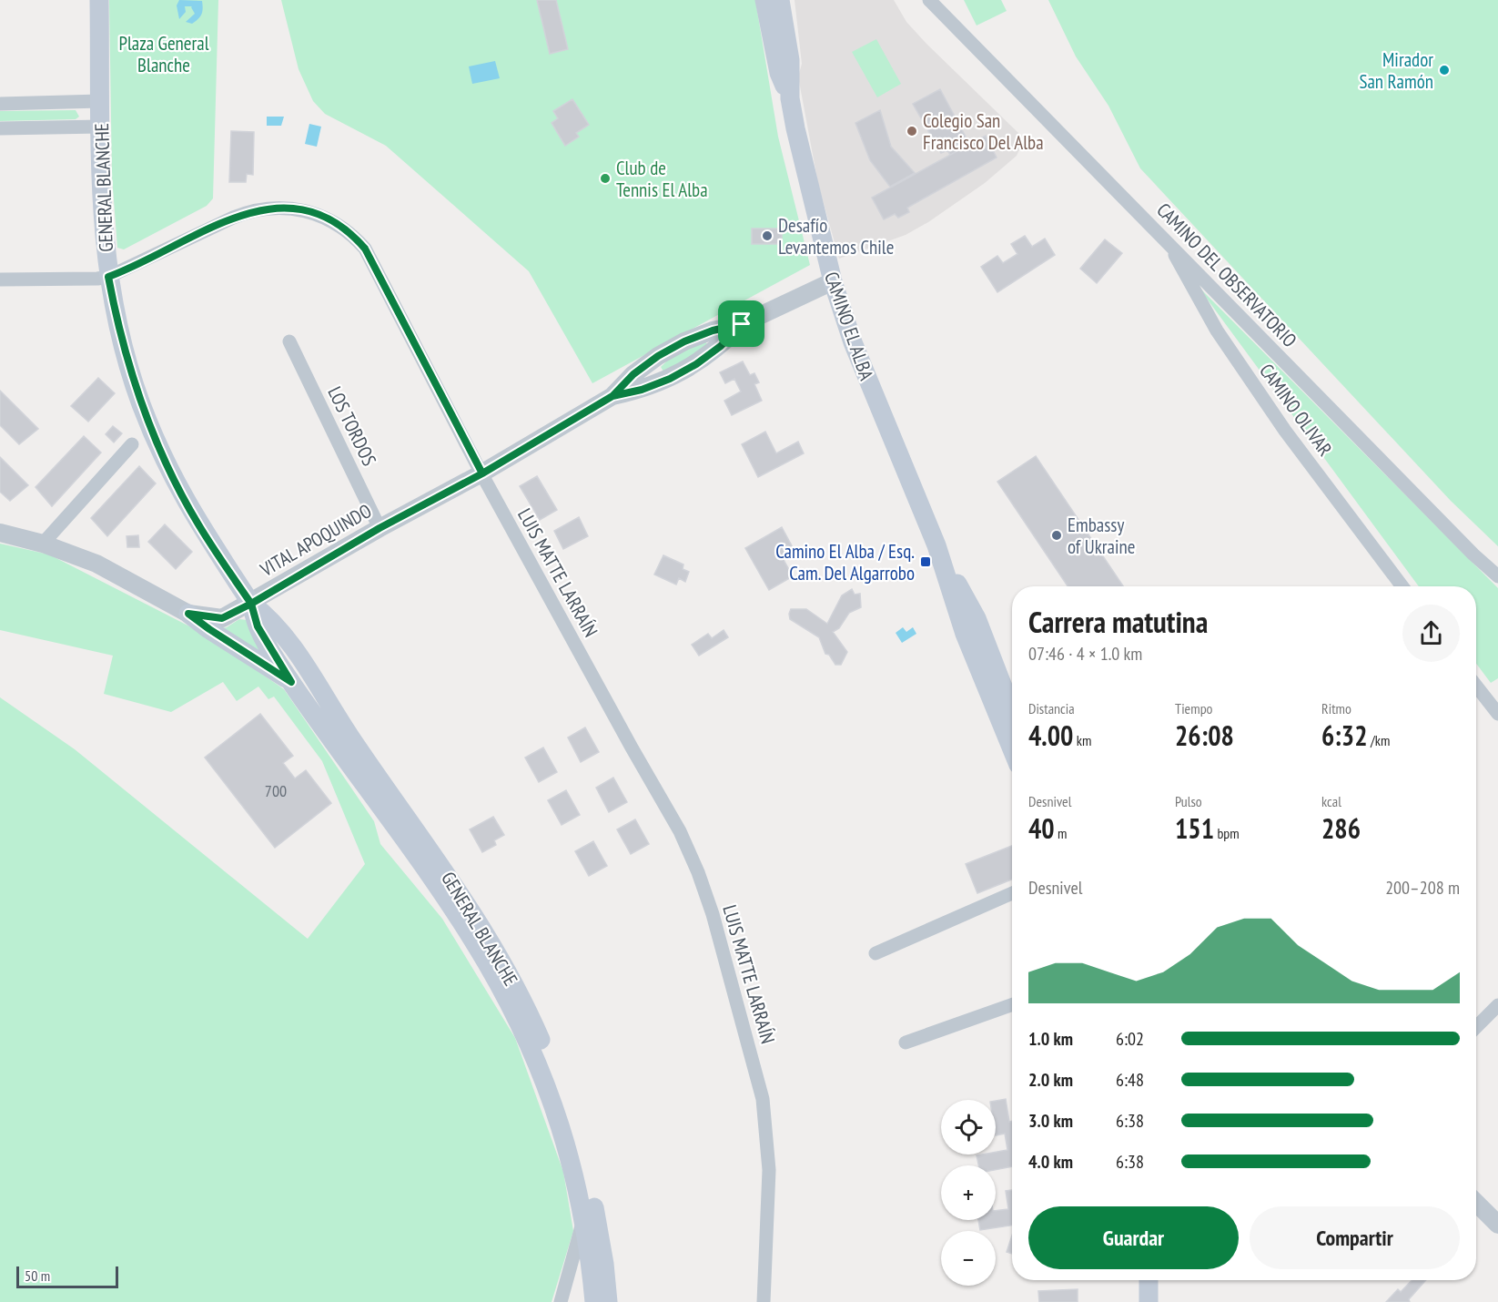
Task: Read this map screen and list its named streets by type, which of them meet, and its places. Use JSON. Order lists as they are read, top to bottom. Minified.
{"streets":{"main road":["GENERAL BLANCHE","CAMINO EL ALBA"],"street":["CAMINO DEL OBSERVATORIO","CAMINO OLIVAR","LOS TORDOS","VITAL APOQUINDO","LUIS MATTE LARRAÍN"]},"crossings":[["GENERAL BLANCHE","VITAL APOQUINDO"],["GENERAL BLANCHE","LUIS MATTE LARRAÍN"],["CAMINO DEL OBSERVATORIO","CAMINO OLIVAR"],["CAMINO EL ALBA","VITAL APOQUINDO"],["LOS TORDOS","VITAL APOQUINDO"],["VITAL APOQUINDO","LUIS MATTE LARRAÍN"]],"parks":["Plaza General Blanche"],"places":{"other":["Mirador San Ramón","Colegio San Francisco Del Alba","Club de Tennis El Alba","Desafío Levantemos Chile","Embassy of Ukraine"],"transit":["Camino El Alba / Esq. Cam. Del Algarrobo"]},"house_numbers":["700"],"scale_bar":"50 m","page":{"heading":["Carrera matutina","07:46 · 4 × 1.0 km"],"stats":[["Distancia","4.00 km"],["Tiempo","26:08"],["Ritmo","6:32 /km"],["Desnivel","40 m"],["Pulso","151 bpm"],["kcal","286"]],"chart":["Desnivel","200–208 m"],"list":[{"name":"1.0 km","note":"6:02"},{"name":"2.0 km","note":"6:48"},{"name":"3.0 km","note":"6:38"},{"name":"4.0 km","note":"6:38"}],"map_buttons":["+","−"],"buttons":["Guardar","Compartir"],"scale":"50 m"}}
